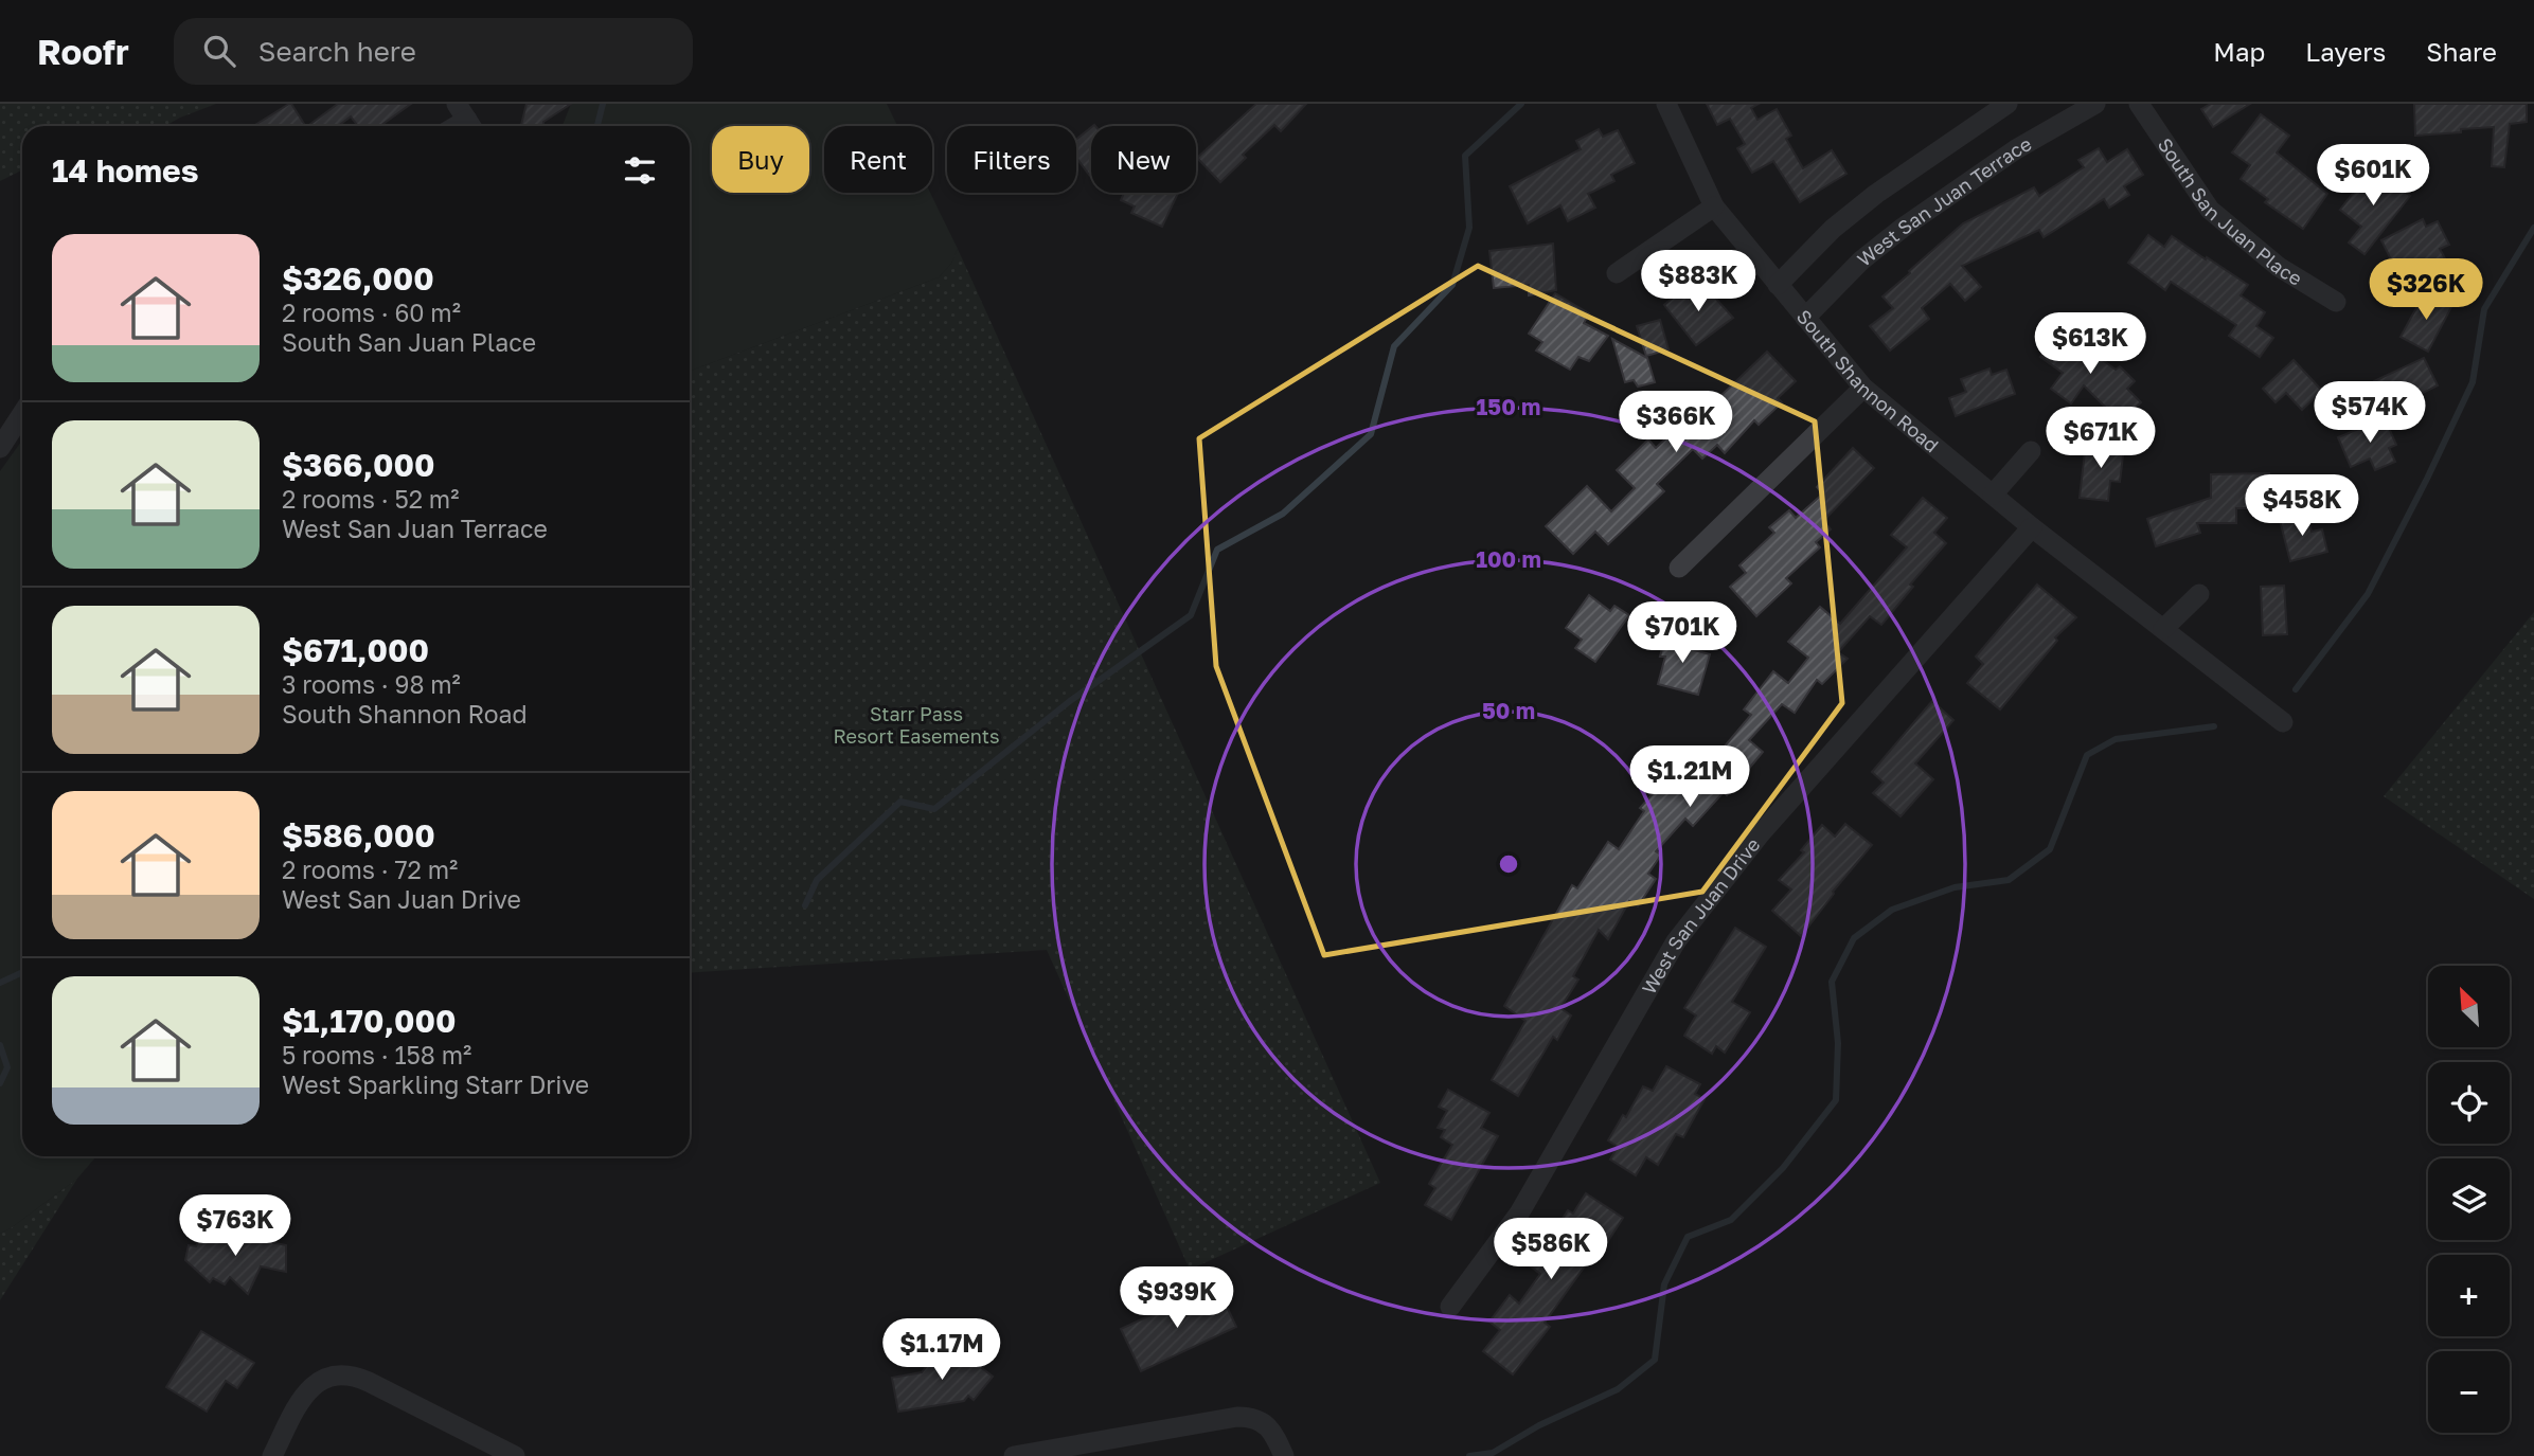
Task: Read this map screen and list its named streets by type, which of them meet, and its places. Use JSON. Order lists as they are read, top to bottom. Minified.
{"streets":{"street":["West San Juan Terrace","South San Juan Place","South Shannon Road","West San Juan Drive"]},"crossings":[["West San Juan Terrace","South Shannon Road"],["South Shannon Road","West San Juan Drive"]],"parks":["Starr Pass Resort Easements"],"north":"top left","page":{"header":"Roofr","search":"Search here","nav":["Map","Layers","Share"],"chip":["Buy","Rent","Filters","New"],"heading":"14 homes","price":["$601K","$883K","$326K","$613K","$574K","$366K","$671K","$458K","$701K","$1.21M","$763K","$586K","$939K","$1.17M"],"list":[{"name":"$326,000","note":"2 rooms · 60 m² · South San Juan Place"},{"name":"$366,000","note":"2 rooms · 52 m² · West San Juan Terrace"},{"name":"$671,000","note":"3 rooms · 98 m² · South Shannon Road"},{"name":"$586,000","note":"2 rooms · 72 m² · West San Juan Drive"},{"name":"$1,170,000","note":"5 rooms · 158 m² · West Sparkling Starr Drive"}],"map_buttons":["+","−"]},"rings":["150 m","100 m","50 m"]}
